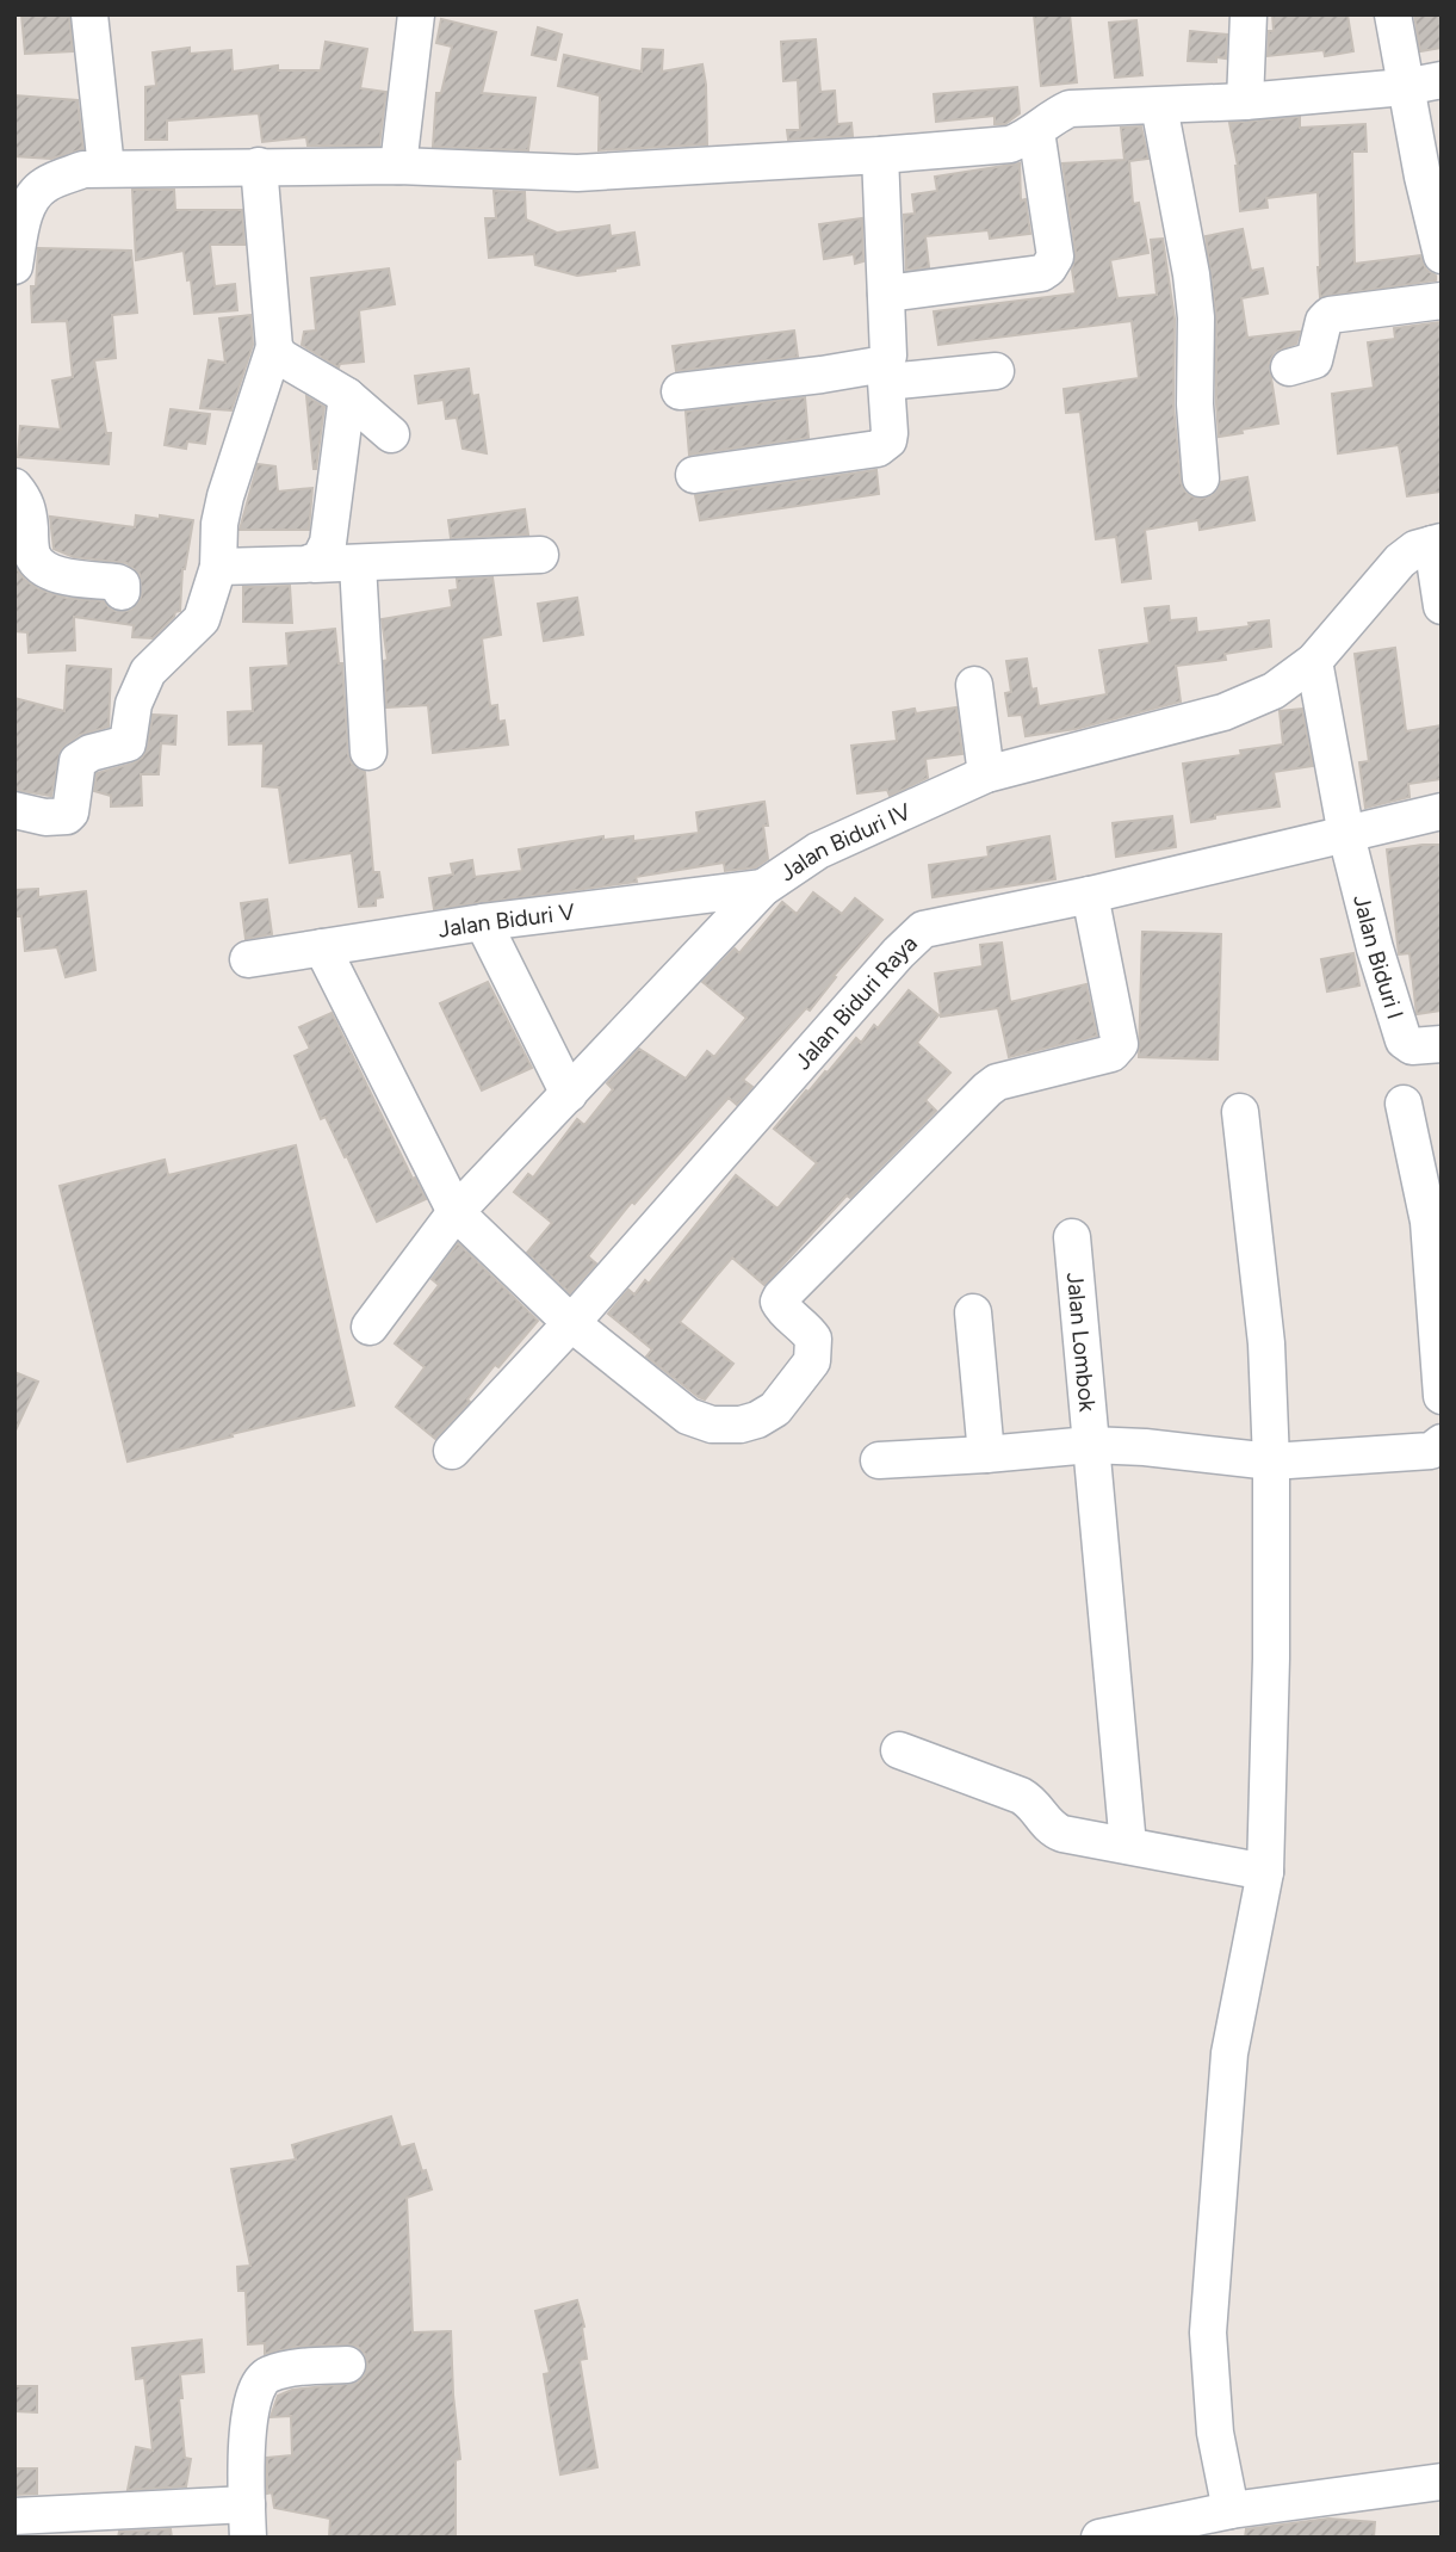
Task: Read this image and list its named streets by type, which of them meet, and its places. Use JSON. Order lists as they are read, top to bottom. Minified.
{"streets":{"street":["Jalan Biduri IV","Jalan Biduri V","Jalan Biduri I","Jalan Biduri Raya","Jalan Lombok"]},"crossings":[["Jalan Biduri IV","Jalan Biduri V"],["Jalan Biduri I","Jalan Biduri Raya"]]}
